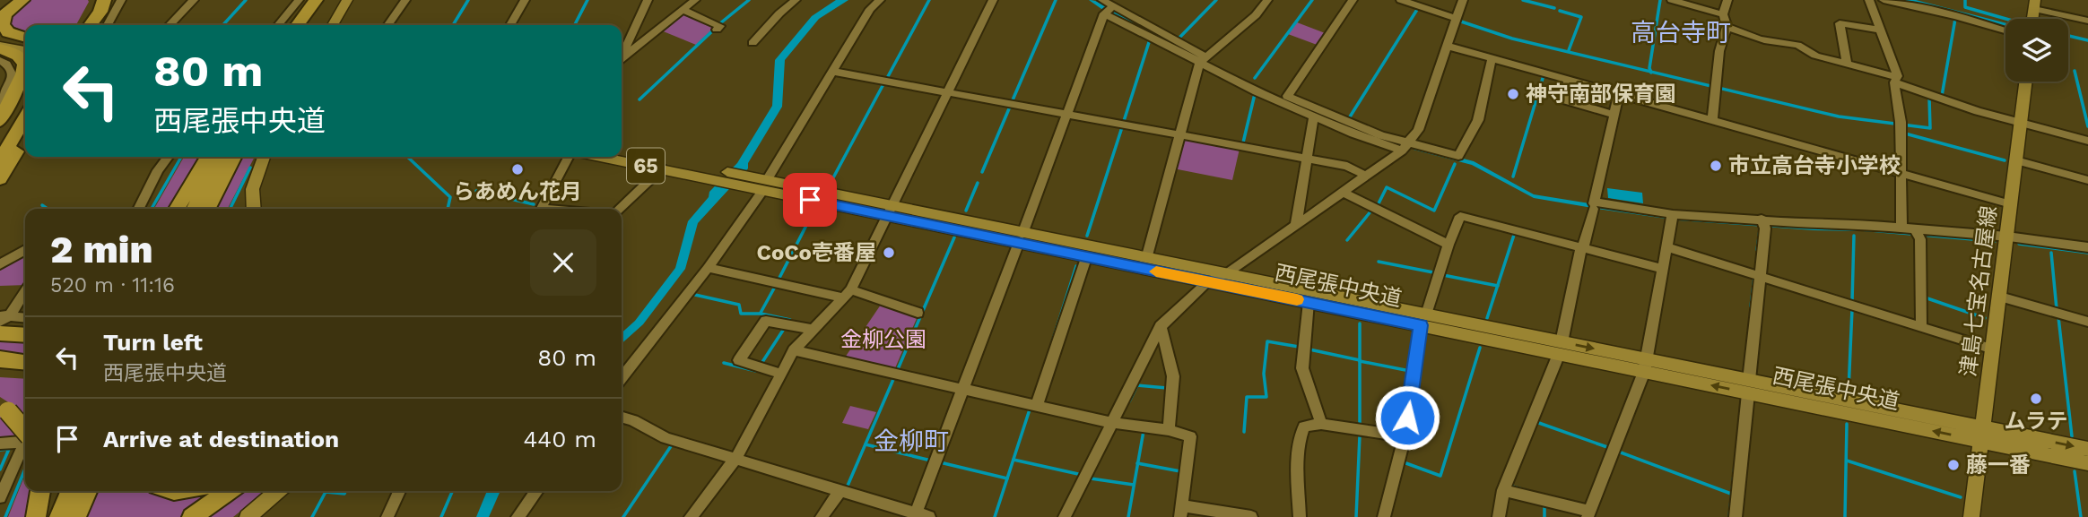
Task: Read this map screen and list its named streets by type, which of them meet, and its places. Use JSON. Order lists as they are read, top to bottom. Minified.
{"streets":{"main road":["65","西尾張中央道","津島七宝名古屋線"]},"crossings":[["西尾張中央道","津島七宝名古屋線"]],"districts":["高台寺町","金柳町"],"parks":["金柳公園"],"places":["神守南部保育園","市立高台寺小学校","らあめん花月","CoCo壱番屋","ムラテ","藤一番"],"page":{"turn":["80 m","西尾張中央道"],"heading":["2 min","520 m · 11:16"],"list":[{"name":"Turn left","note":"西尾張中央道","value":"80 m"},{"name":"Arrive at destination","value":"440 m"}]}}
